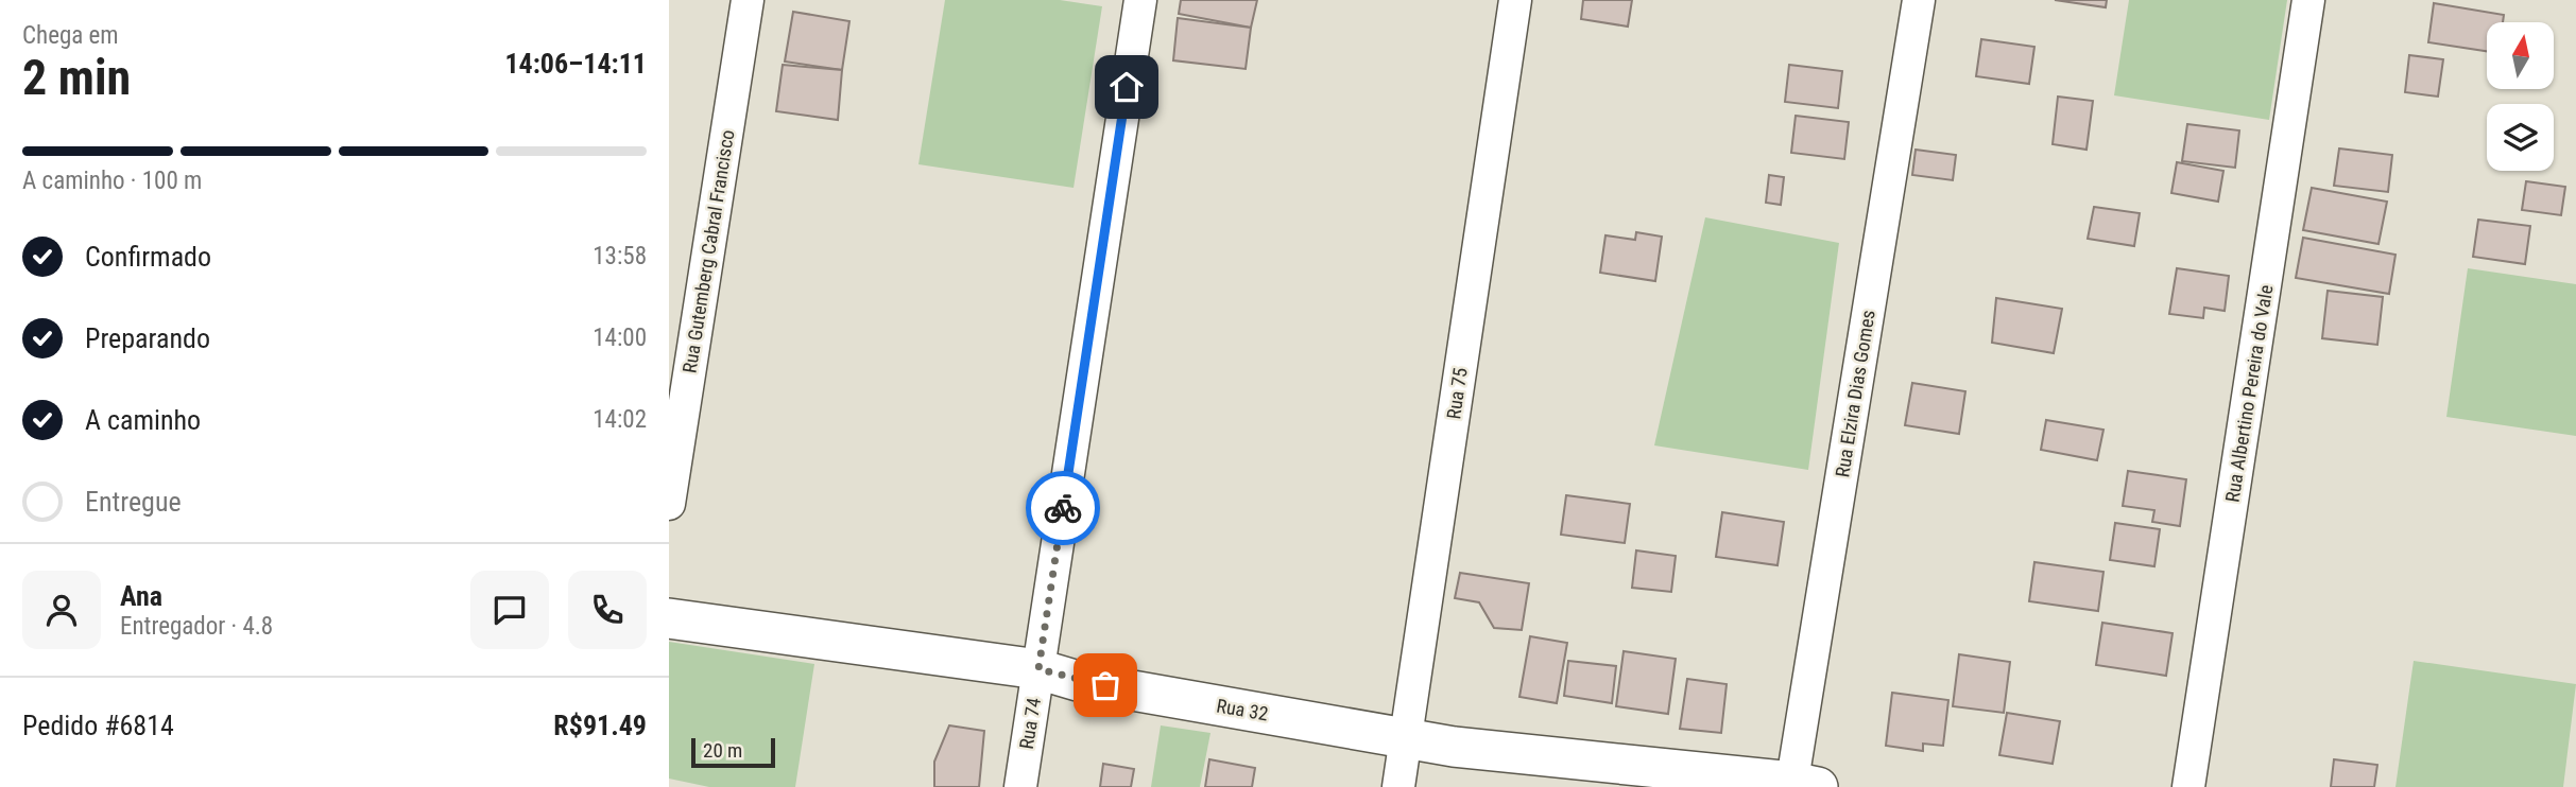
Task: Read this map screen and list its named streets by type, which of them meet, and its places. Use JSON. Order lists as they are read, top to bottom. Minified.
{"streets":{"main road":["Rua 32"],"street":["Rua Gutemberg Cabral Francisco","Rua 75","Rua Elzira Dias Gomes","Rua Albertino Pereira do Vale","Rua 74"]},"crossings":[["Rua 75","Rua 32"],["Rua Elzira Dias Gomes","Rua 32"],["Rua 32","Rua 74"]],"scale_bar":"20 m","north":"top","page":{"heading":["2 min","Chega em","14:06–14:11"],"panel":["Ana","Entregador · 4.8","Pedido #6814","R$91.49"],"bar":"A caminho · 100 m","list":[["Confirmado","13:58"],["Preparando","14:00"],["A caminho","14:02"],"Entregue"],"scale":"20 m"}}
